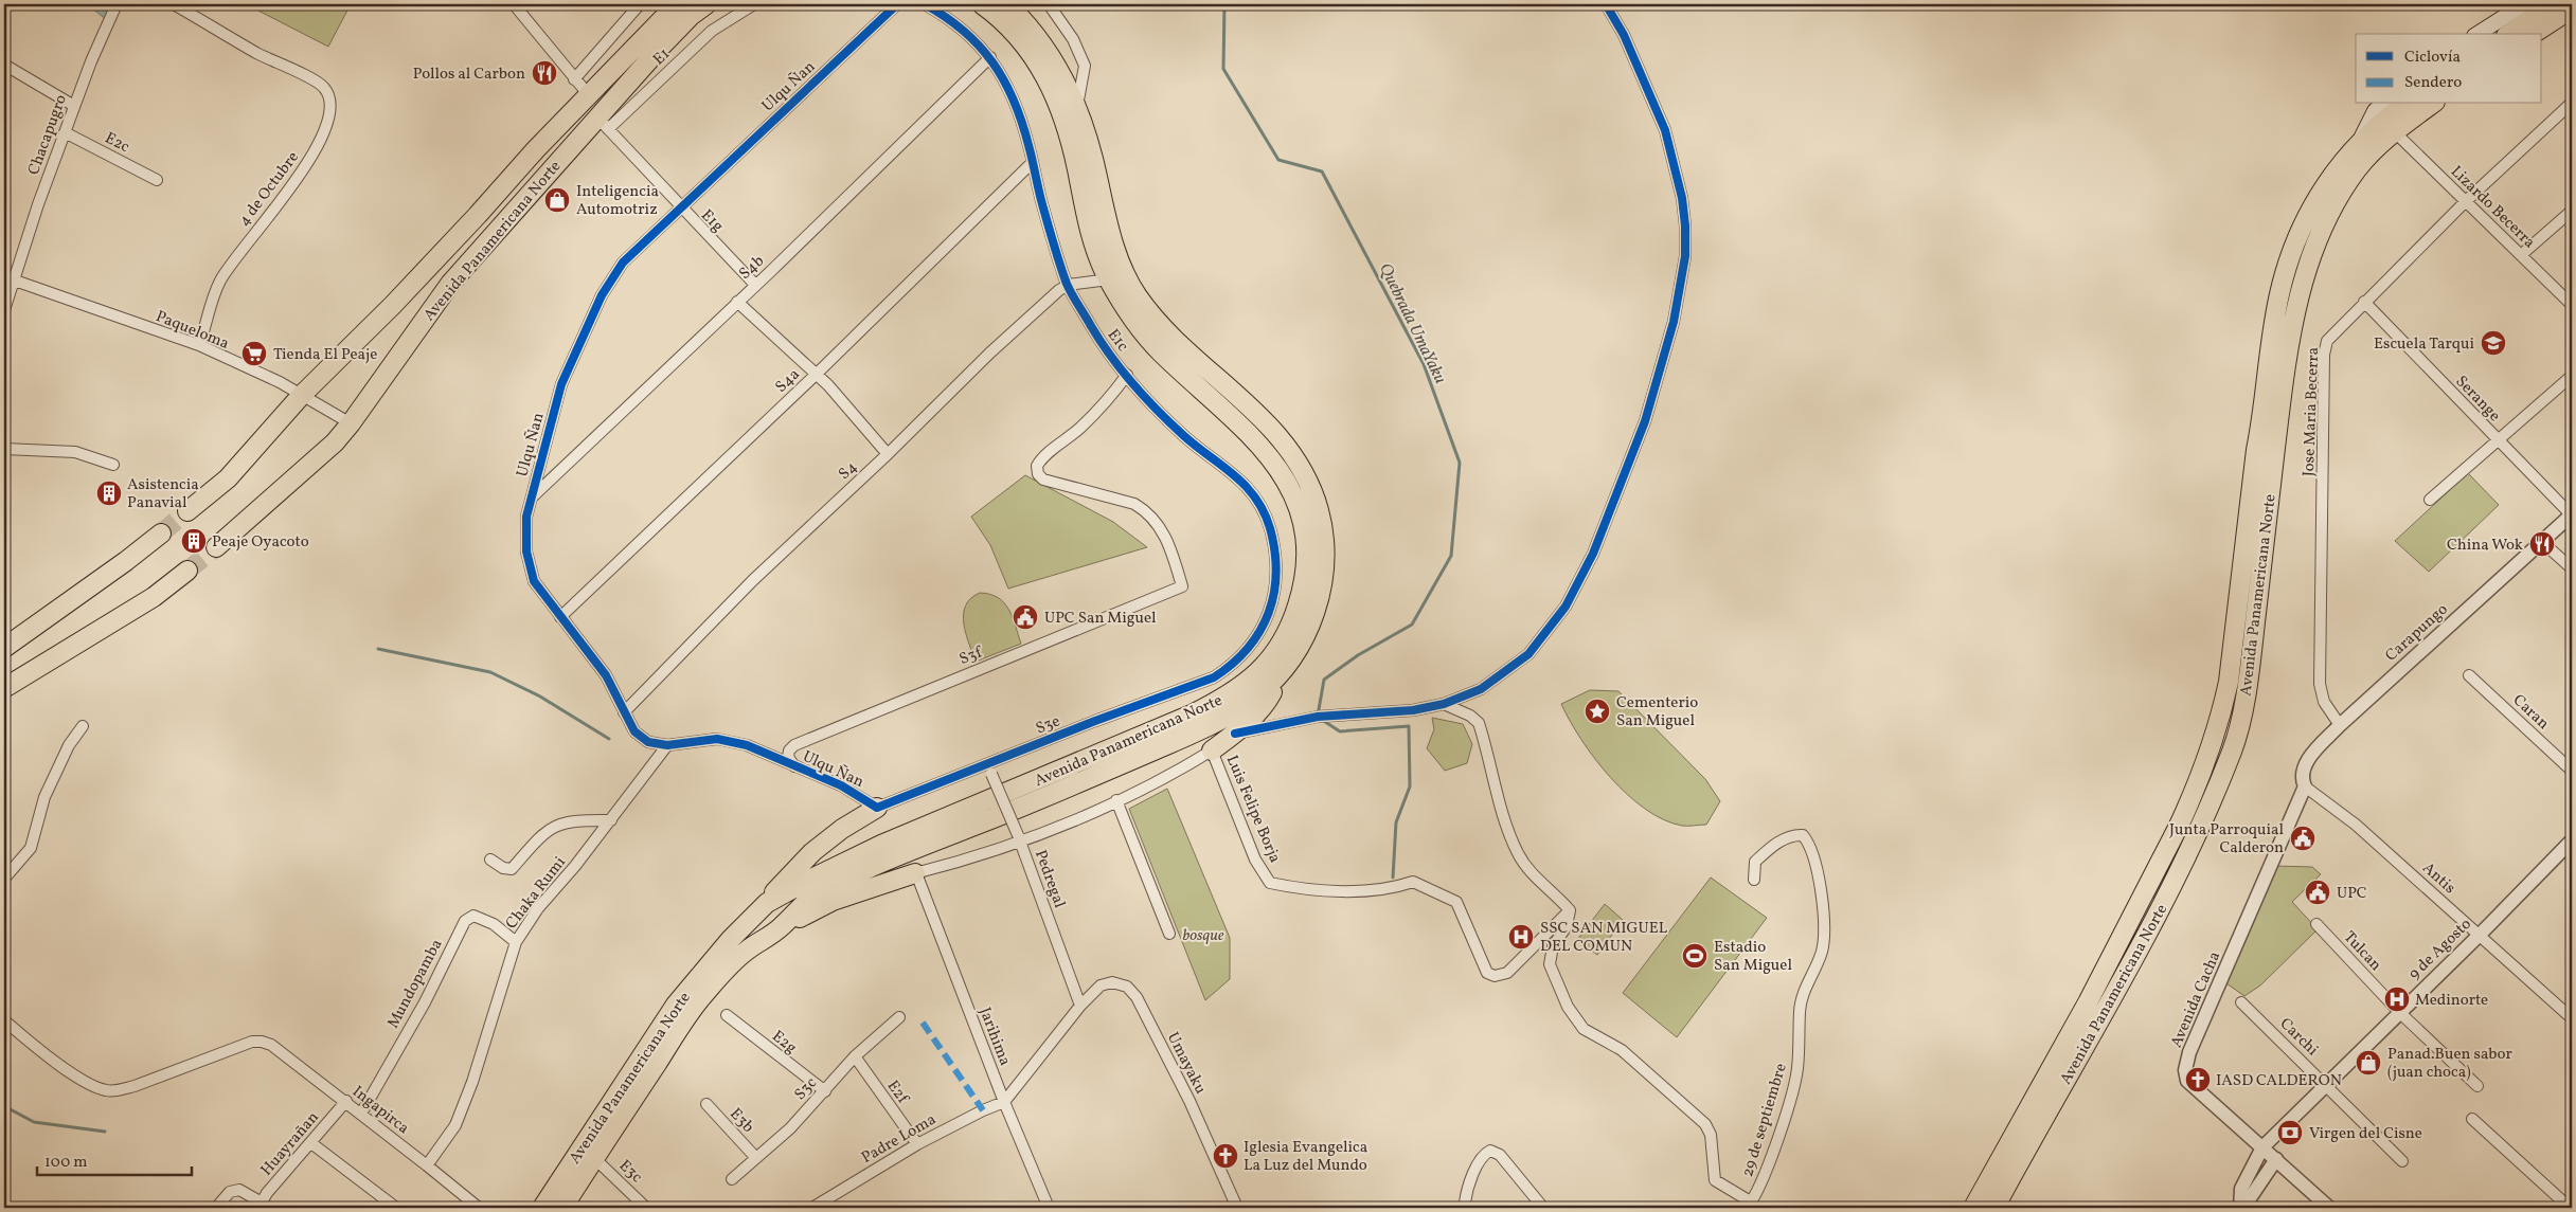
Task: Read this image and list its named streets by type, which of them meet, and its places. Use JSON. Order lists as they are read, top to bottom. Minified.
{"streets":{"highway":["Avenida Panamericana Norte"],"street":["E1","Ulqu Ñan","Chacapugro","E2c","4 de Octubre","Lizardo Becerra","E1g","S4b","Paqueloma","E1c","S4a","Serange","Jose Maria Becerra","S4","Carapungo","S3f","Caran","S3e","Luis Felipe Borja","Antis","Pedregal","Chaka Rumi","9 de Agosto","Tulcan","Mundopamba","Avenida Cacha","Jarihima","Carchi","E2g","Umayaku","S3c","E2f","Ingapirca","E3b","29 de septiembre","Padre Loma","Huayrañan","E3c"]},"crossings":[["E1","E1g"],["E1","Avenida Panamericana Norte"],["Ulqu Ñan","E1g"],["Ulqu Ñan","S4b"],["Ulqu Ñan","S4a"],["Ulqu Ñan","S4"],["Ulqu Ñan","S3f"],["Ulqu Ñan","S3e"],["Ulqu Ñan","Chaka Rumi"],["Chacapugro","E2c"],["Chacapugro","Paqueloma"],["4 de Octubre","Paqueloma"],["Lizardo Becerra","Avenida Panamericana Norte"],["Lizardo Becerra","Jose Maria Becerra"],["E1g","Avenida Panamericana Norte"],["E1g","S4b"],["Avenida Panamericana Norte","Paqueloma"],["Avenida Panamericana Norte","E3c"],["S4b","E1c"],["E1c","S4a"],["E1c","S4"],["E1c","S3f"],["E1c","S3e"],["Serange","Jose Maria Becerra"],["Serange","Carapungo"],["Jose Maria Becerra","Carapungo"],["Carapungo","Antis"],["Carapungo","Avenida Cacha"],["S3e","Pedregal"],["Luis Felipe Borja","Pedregal"],["Luis Felipe Borja","Jarihima"],["Antis","9 de Agosto"],["Antis","Avenida Cacha"],["Pedregal","Umayaku"],["Chaka Rumi","Mundopamba"],["Chaka Rumi","Ingapirca"],["9 de Agosto","Tulcan"],["9 de Agosto","Avenida Cacha"],["9 de Agosto","Carchi"],["Mundopamba","Ingapirca"],["Jarihima","Padre Loma"],["E2g","S3c"],["S3c","E2f"],["S3c","E3b"],["E2f","Padre Loma"],["Ingapirca","Huayrañan"]],"water":["Quebrada UmaYaku"],"parks":["bosque"],"places":{"restaurant":["Pollos al Carbon","China Wok"],"shop":["Inteligencia Automotriz","Panad.Buen sabor (juan choca)"],"school or university":["Escuela Tarqui"],"supermarket":["Tienda El Peaje"],"building":["Asistencia Panavial","Peaje Oyacoto"],"public building":["UPC San Miguel","Junta Parroquial Calderon","UPC"],"place":["Cementerio San Miguel"],"hospital":["SSC SAN MIGUEL DEL COMUN","Medinorte"],"sports":["Estadio San Miguel"],"church":["IASD CALDERON","Iglesia Evangelica La Luz del Mundo"],"bank":["Virgen del Cisne"]},"legend":["Ciclovía","Sendero"],"scale_bar":"100 m"}
